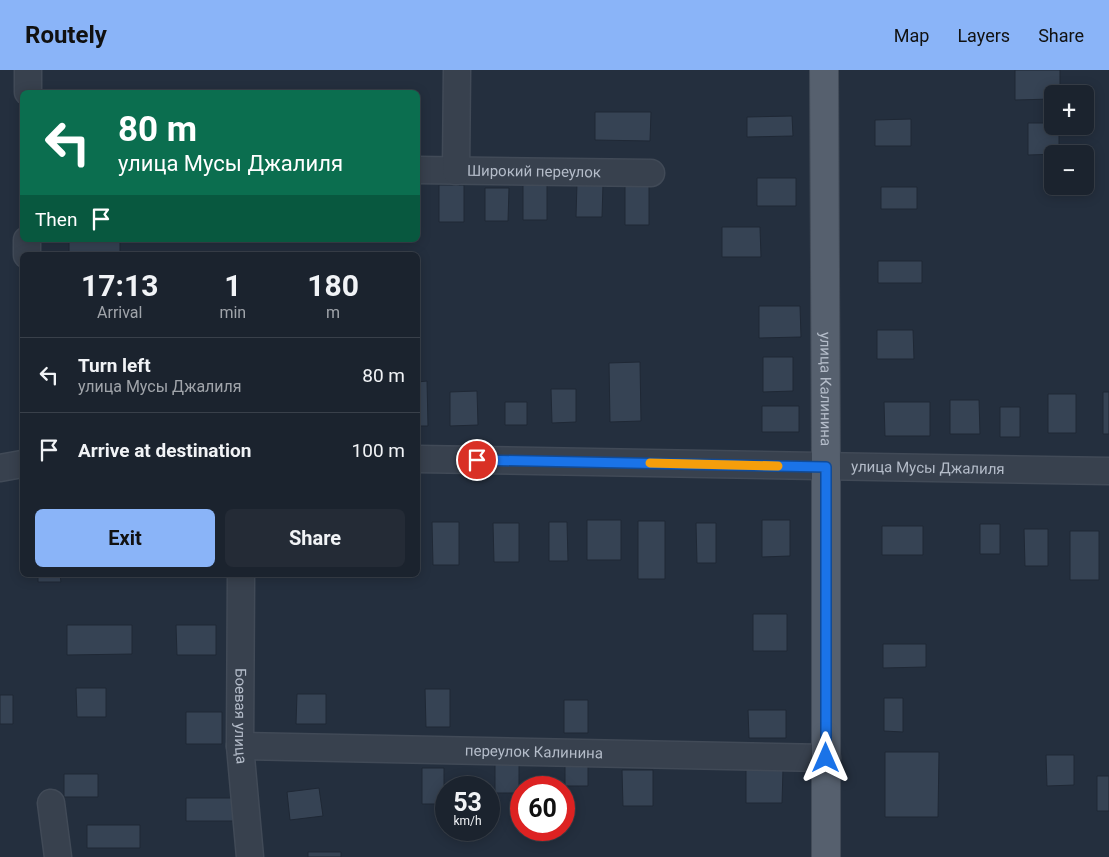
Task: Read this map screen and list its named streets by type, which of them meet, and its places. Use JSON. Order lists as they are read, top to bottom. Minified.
{"streets":{"main road":["улица Калинина"],"street":["Широкий переулок","улица Мусы Джалиля","Боевая улица","переулок Калинина"]},"crossings":[["улица Калинина","улица Мусы Джалиля"],["улица Калинина","переулок Калинина"],["Боевая улица","переулок Калинина"]],"page":{"header":"Routely","nav":["Map","Layers","Share"],"map_buttons":["+","−"],"turn":["80 m","улица Мусы Джалиля"],"then":"Then","eta":["17:13","Arrival","1","min","180","m"],"list":[{"name":"Turn left","note":"улица Мусы Джалиля","value":"80 m"},{"name":"Arrive at destination","value":"100 m"}],"buttons":["Exit","Share"],"speed":"53 km/h","limit":"60"}}
